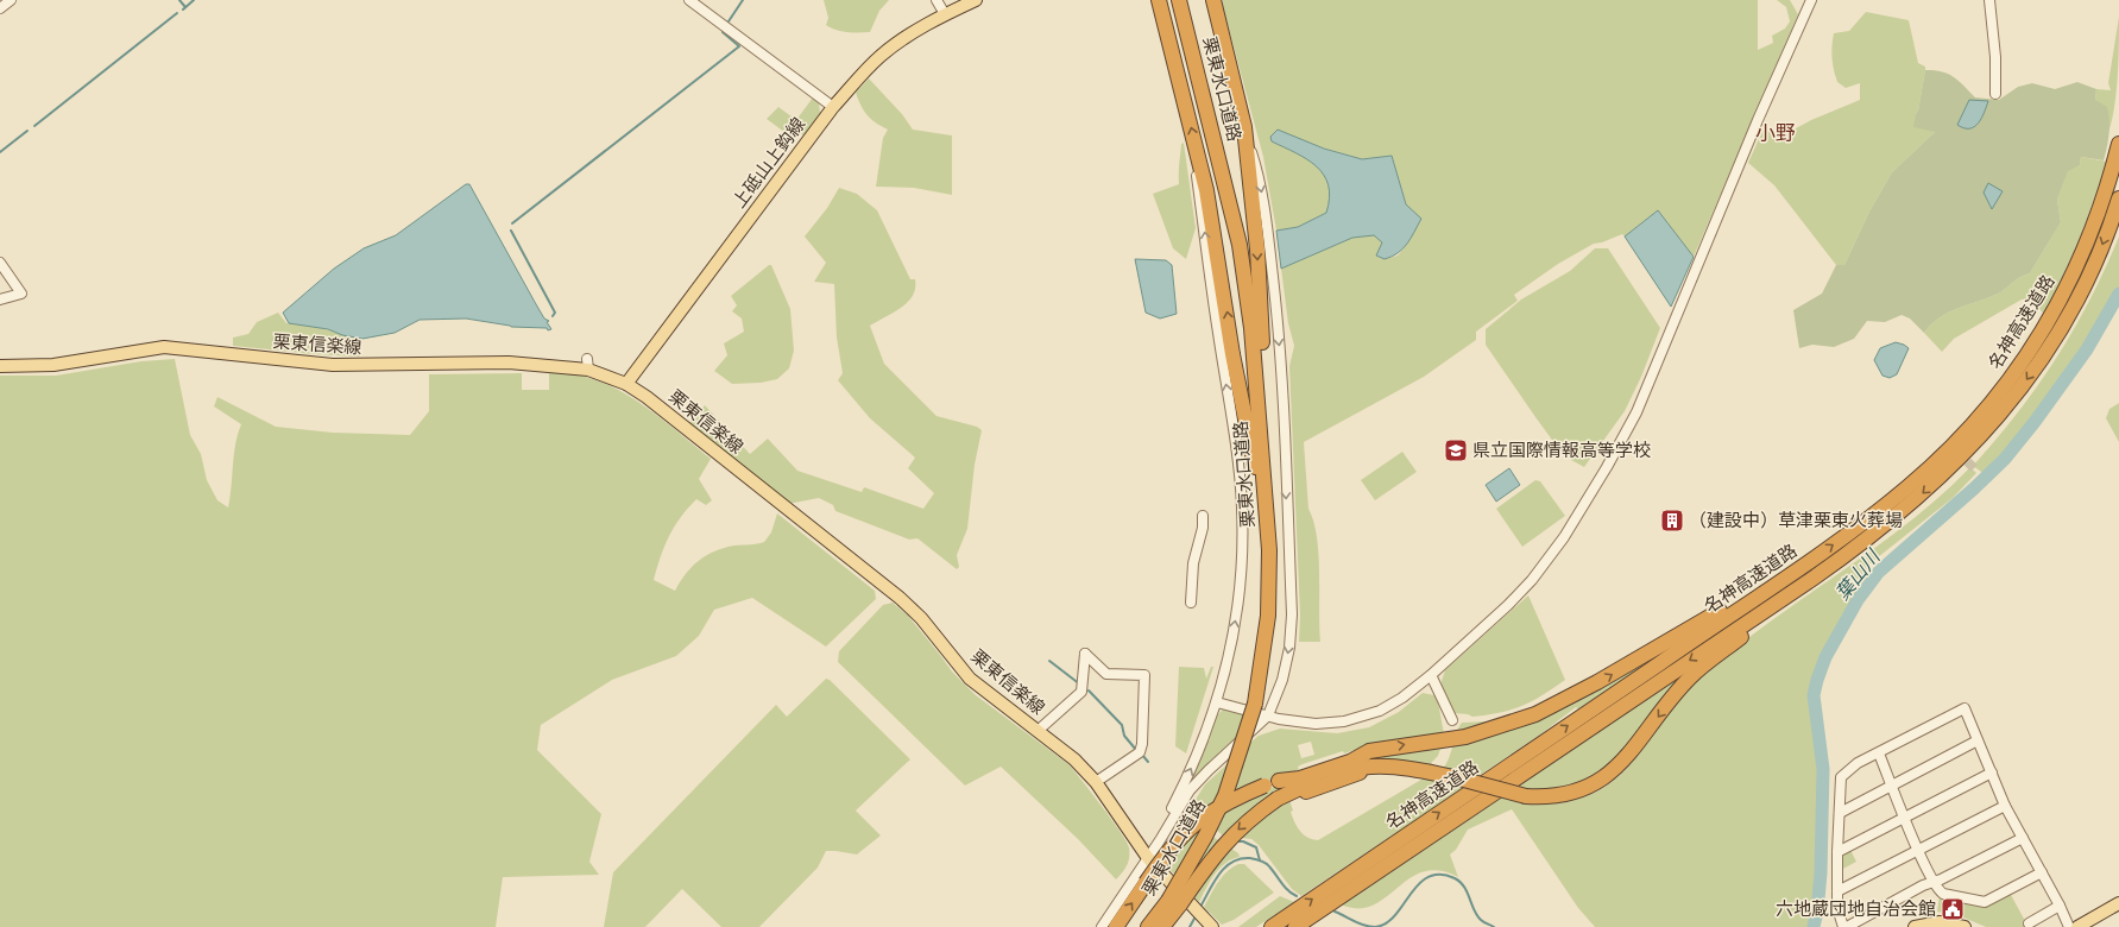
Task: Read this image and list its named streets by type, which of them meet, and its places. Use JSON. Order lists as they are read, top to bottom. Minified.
{"streets":{"highway":["栗東水口道路","名神高速道路"],"main road":["上砥山上鈎線","栗東信楽線"]},"crossings":[["栗東水口道路","栗東信楽線"],["上砥山上鈎線","栗東信楽線"]],"districts":["小野"],"water":["葉山川"],"places":{"school or university":["県立国際情報高等学校"],"building":["（建設中）草津栗東火葬場"],"public building":["六地蔵団地自治会館"]}}
